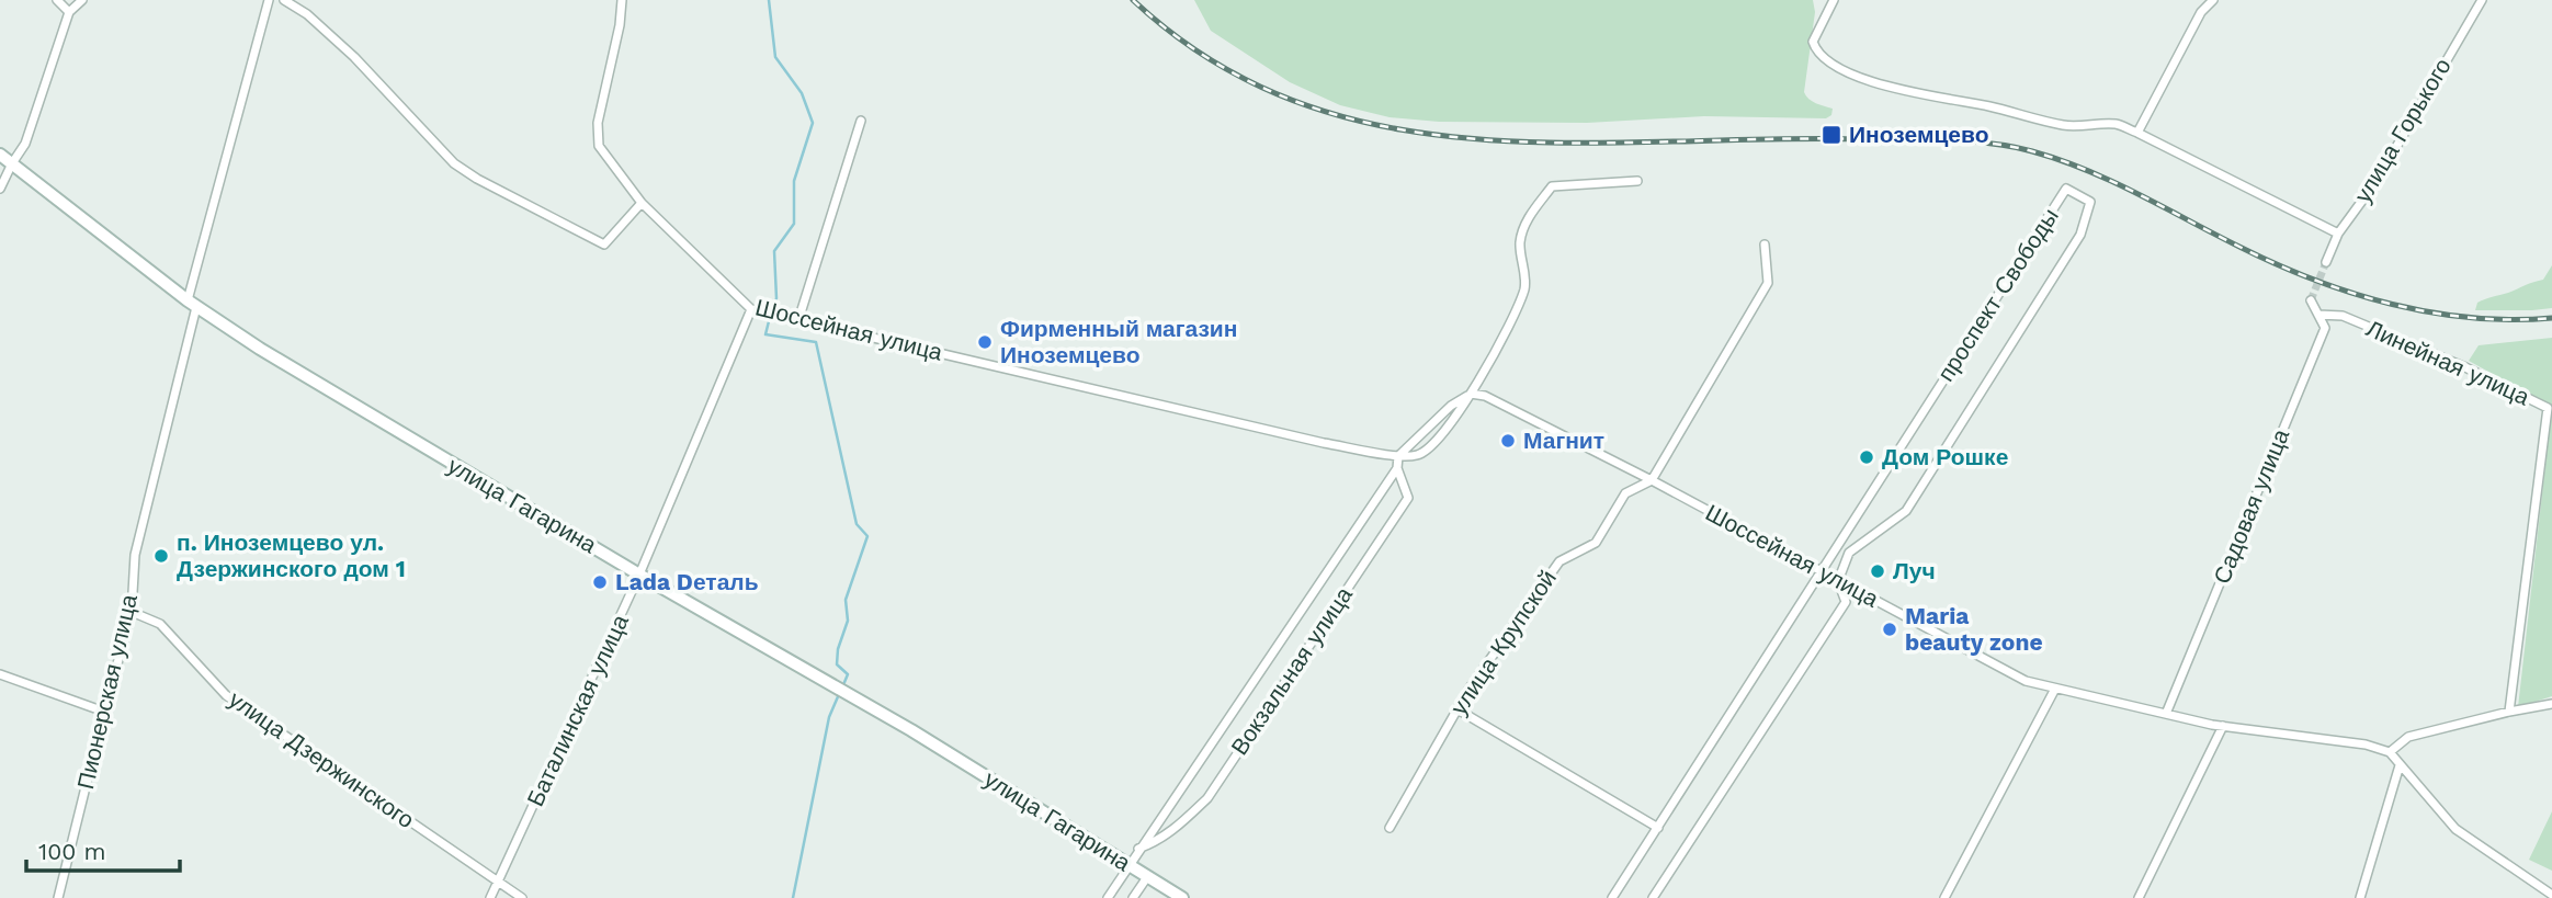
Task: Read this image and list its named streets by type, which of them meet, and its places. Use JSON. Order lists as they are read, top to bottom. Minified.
{"streets":{"main road":["улица Гагарина"],"street":["улица Горького","проспект Свободы","Шоссейная улица","Линейная улица","Садовая улица","улица Крупской","Вокзальная улица","Пионерская улица","Баталинская улица","улица Дзержинского"]},"crossings":[["проспект Свободы","Шоссейная улица"],["Шоссейная улица","Садовая улица"],["Шоссейная улица","улица Крупской"],["Шоссейная улица","Вокзальная улица"],["Шоссейная улица","Баталинская улица"],["Линейная улица","Садовая улица"],["улица Гагарина","Вокзальная улица"],["улица Гагарина","Пионерская улица"],["улица Гагарина","Баталинская улица"],["Пионерская улица","улица Дзержинского"],["Баталинская улица","улица Дзержинского"]],"places":{"transit":["Иноземцево"],"other":["Фирменный магазин Иноземцево","Магнит","Дом Рошке","п. Иноземцево ул. Дзержинского дом 1","Луч","Lada Dеталь","Maria beauty zone"]},"scale_bar":"100 m"}
